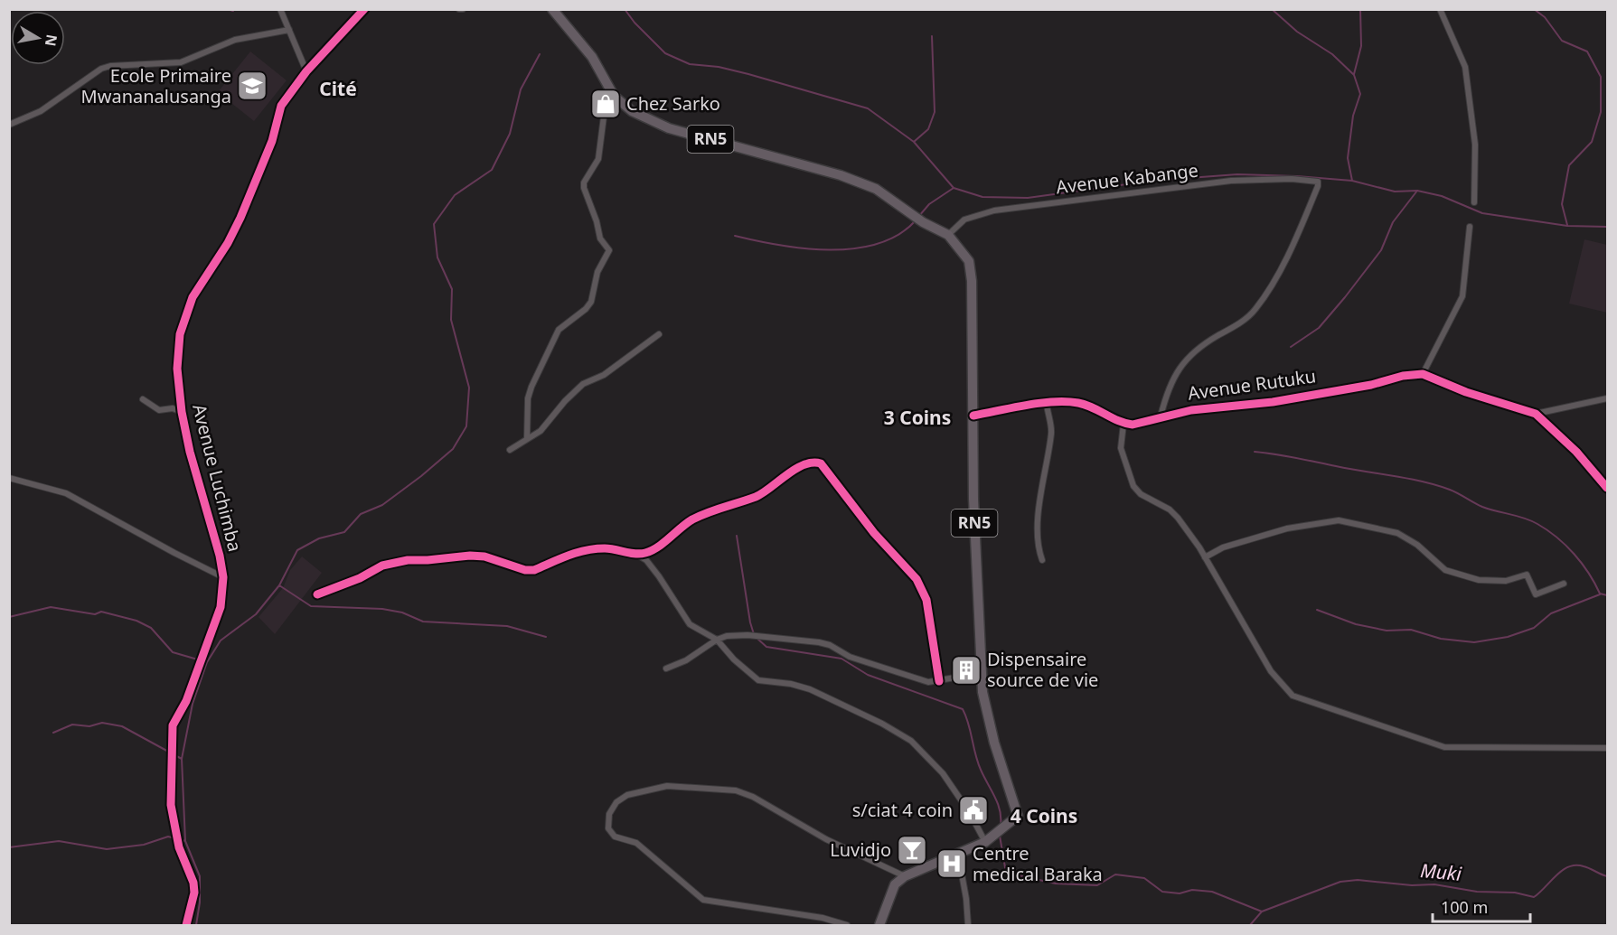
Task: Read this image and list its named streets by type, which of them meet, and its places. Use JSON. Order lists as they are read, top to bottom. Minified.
{"streets":{"highway":["RN5"],"street":["Avenue Kabange","Avenue Rutuku","Avenue Luchimba"]},"crossings":[["RN5","Avenue Kabange"],["Avenue Kabange","Avenue Rutuku"]],"districts":["Cité","3 Coins","4 Coins"],"water":["Muki"],"places":{"school or university":["Ecole Primaire Mwananalusanga"],"shop":["Chez Sarko"],"building":["Dispensaire source de vie"],"public building":["s/ciat 4 coin"],"bar":["Luvidjo"],"hospital":["Centre medical Baraka"]},"scale_bar":"100 m","north":"right"}
